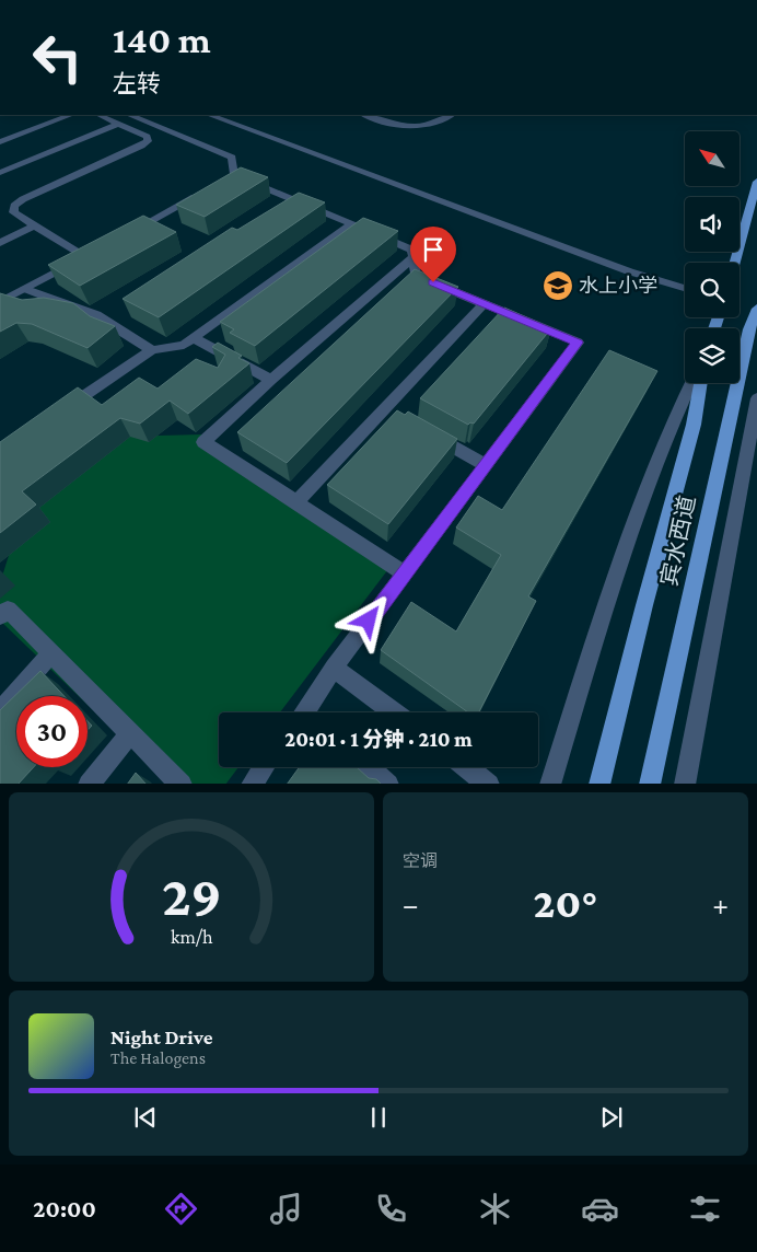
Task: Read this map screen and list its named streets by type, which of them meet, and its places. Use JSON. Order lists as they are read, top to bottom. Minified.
{"streets":{"main road":["宾水西道"]},"places":{"school or university":["水上小学"]},"north":"top left","page":{"turn":["140 m","左转"],"limit":"30","trip":"20:01 · 1 分钟 · 210 m","tile":"空调","heat":["−","20°","+"],"song":["Night Drive","The Halogens"],"tabs":"20:00","gauge":["29","km/h"]}}
